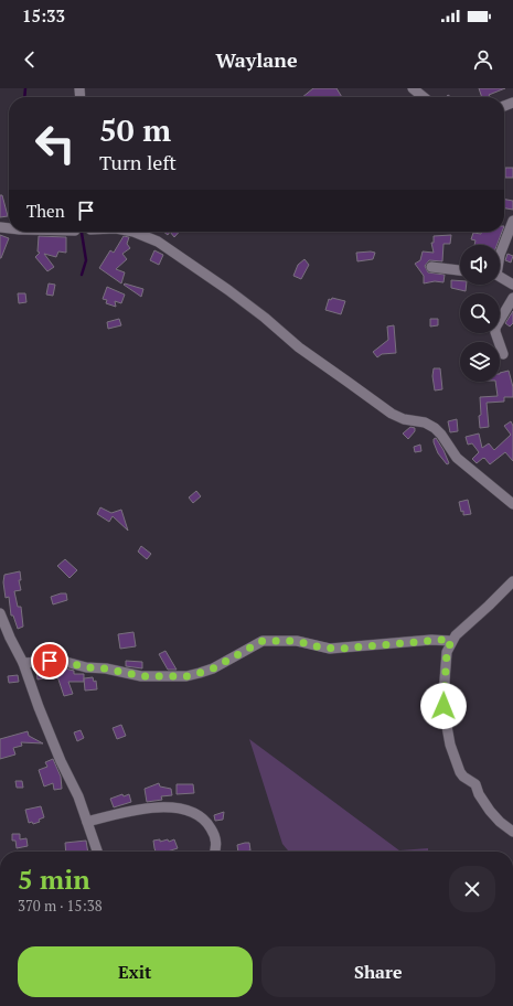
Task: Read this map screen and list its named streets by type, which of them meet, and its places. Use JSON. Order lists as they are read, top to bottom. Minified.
{"page":{"status":"15:33","header":"Waylane","turn":["50 m","Turn left"],"then":"Then","heading":["5 min","370 m · 15:38"],"buttons":["Exit","Share"]}}
